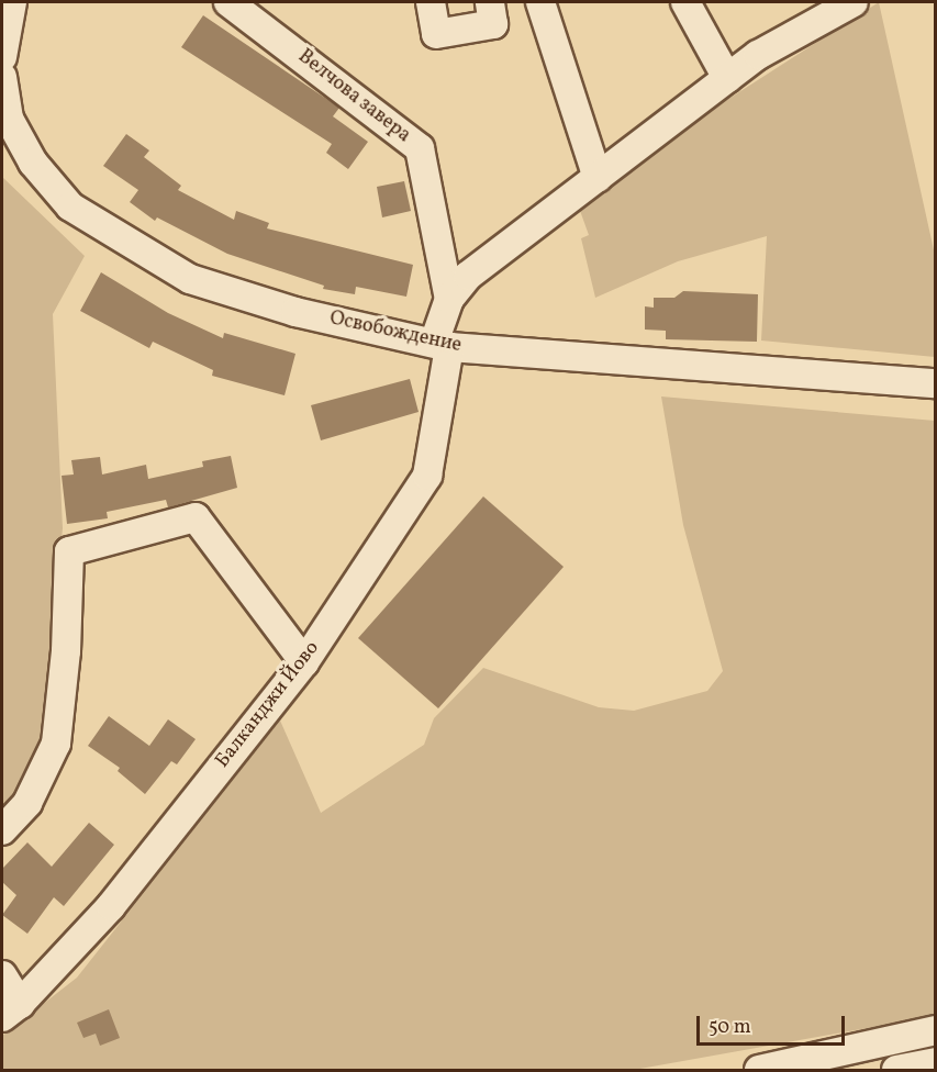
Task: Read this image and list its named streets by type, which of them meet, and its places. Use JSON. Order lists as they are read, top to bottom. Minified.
{"streets":{"street":["Велчова завера","Освобождение","Балканджи Йово"]},"crossings":[["Велчова завера","Балканджи Йово"],["Освобождение","Балканджи Йово"]],"scale_bar":"50 m"}
